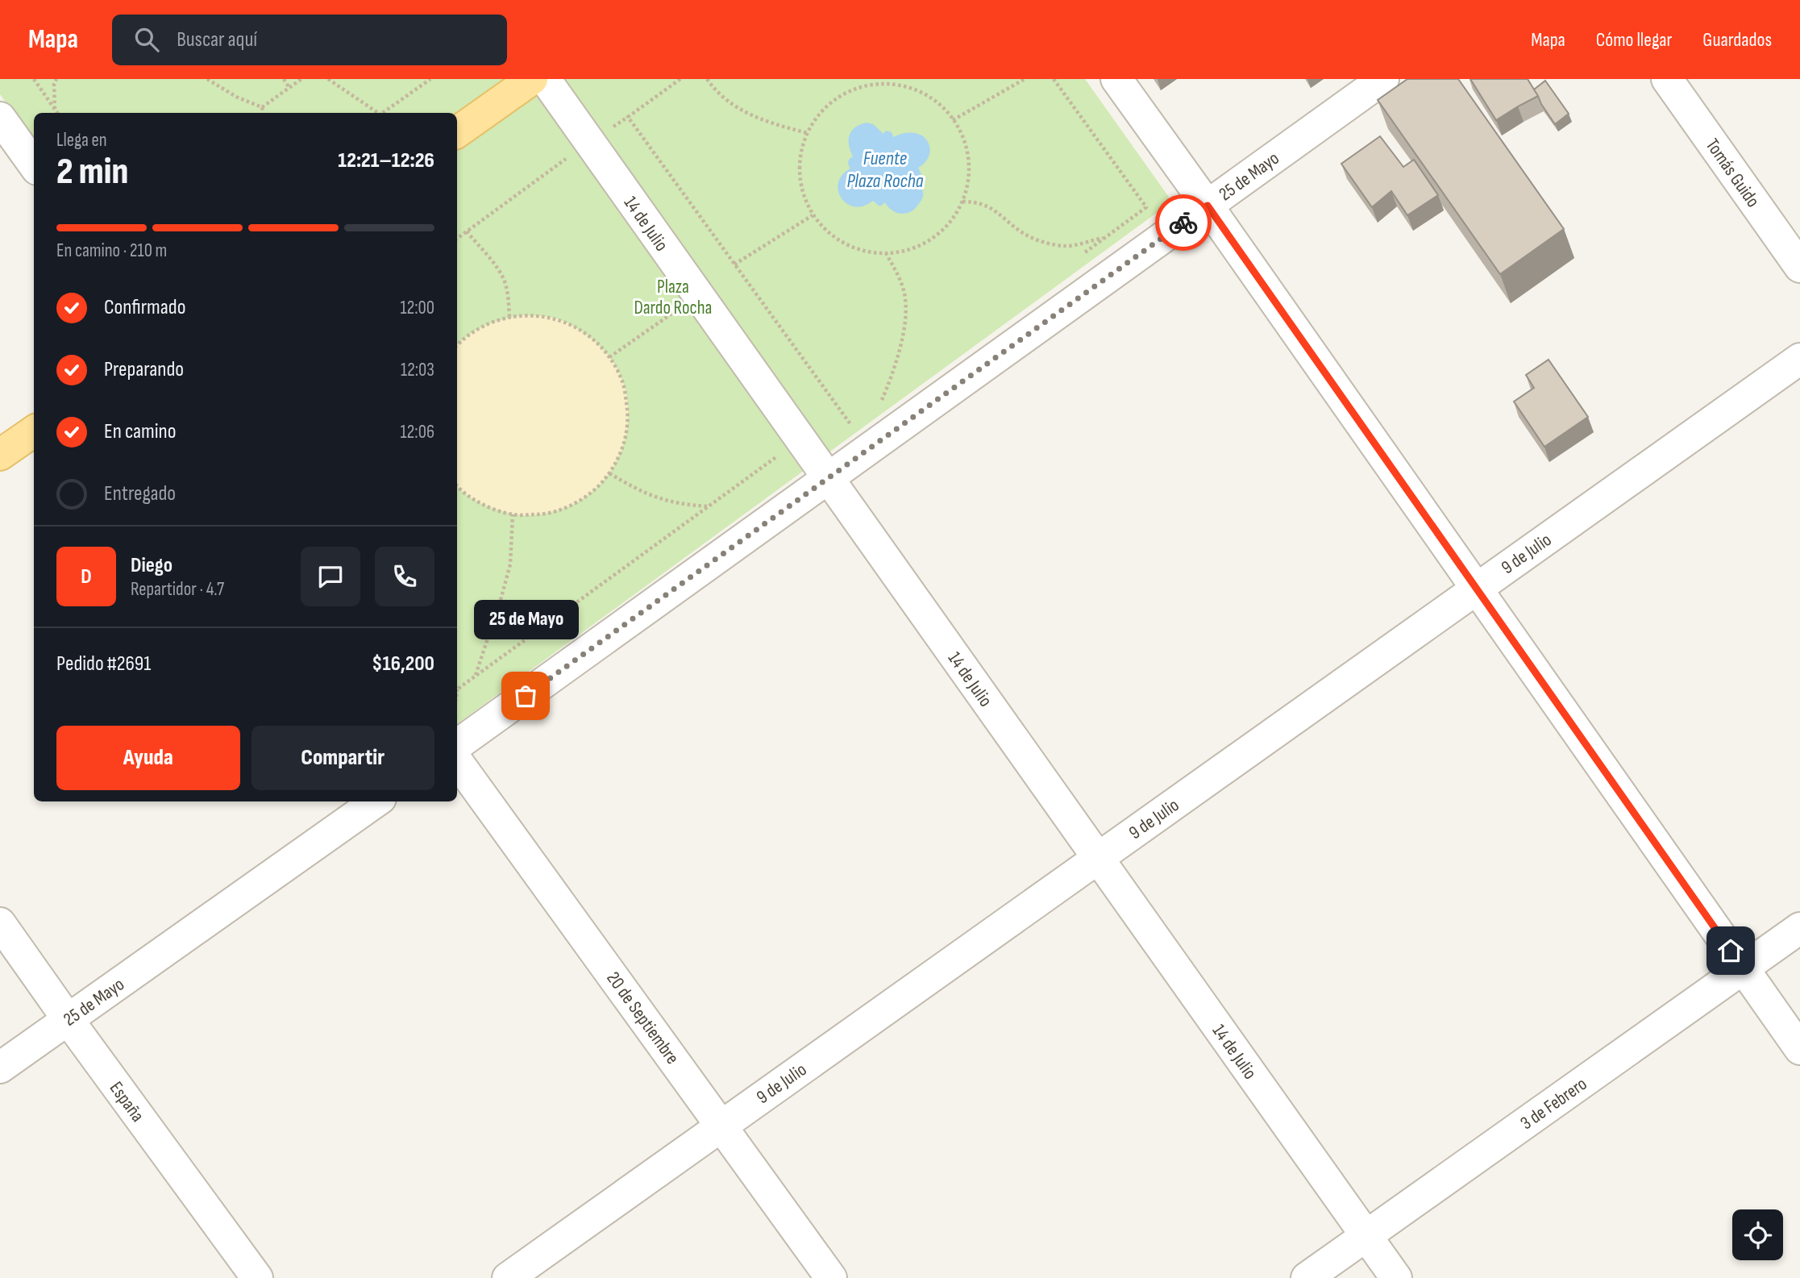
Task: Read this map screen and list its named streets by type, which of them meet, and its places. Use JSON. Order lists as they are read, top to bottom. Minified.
{"streets":{"street":["Tomás Guido","25 de Mayo","14 de Julio","9 de Julio","20 de Septiembre","España","3 de Febrero"]},"crossings":[["25 de Mayo","14 de Julio"],["25 de Mayo","España"],["14 de Julio","9 de Julio"],["14 de Julio","3 de Febrero"],["9 de Julio","20 de Septiembre"]],"water":["Fuente Plaza Rocha"],"parks":["Plaza Dardo Rocha"],"places":["25 de Mayo"],"page":{"header":"Mapa","search":"Buscar aquí","nav":["Mapa","Cómo llegar","Guardados"],"heading":["2 min","Llega en","12:21–12:26"],"panel":["Diego","Repartidor · 4.7","Pedido #2691","$16,200"],"bar":"En camino · 210 m","list":[["Confirmado","12:00"],["Preparando","12:03"],["En camino","12:06"],"Entregado"],"round":"D","bubble":"25 de Mayo","buttons":["Ayuda","Compartir"]}}
